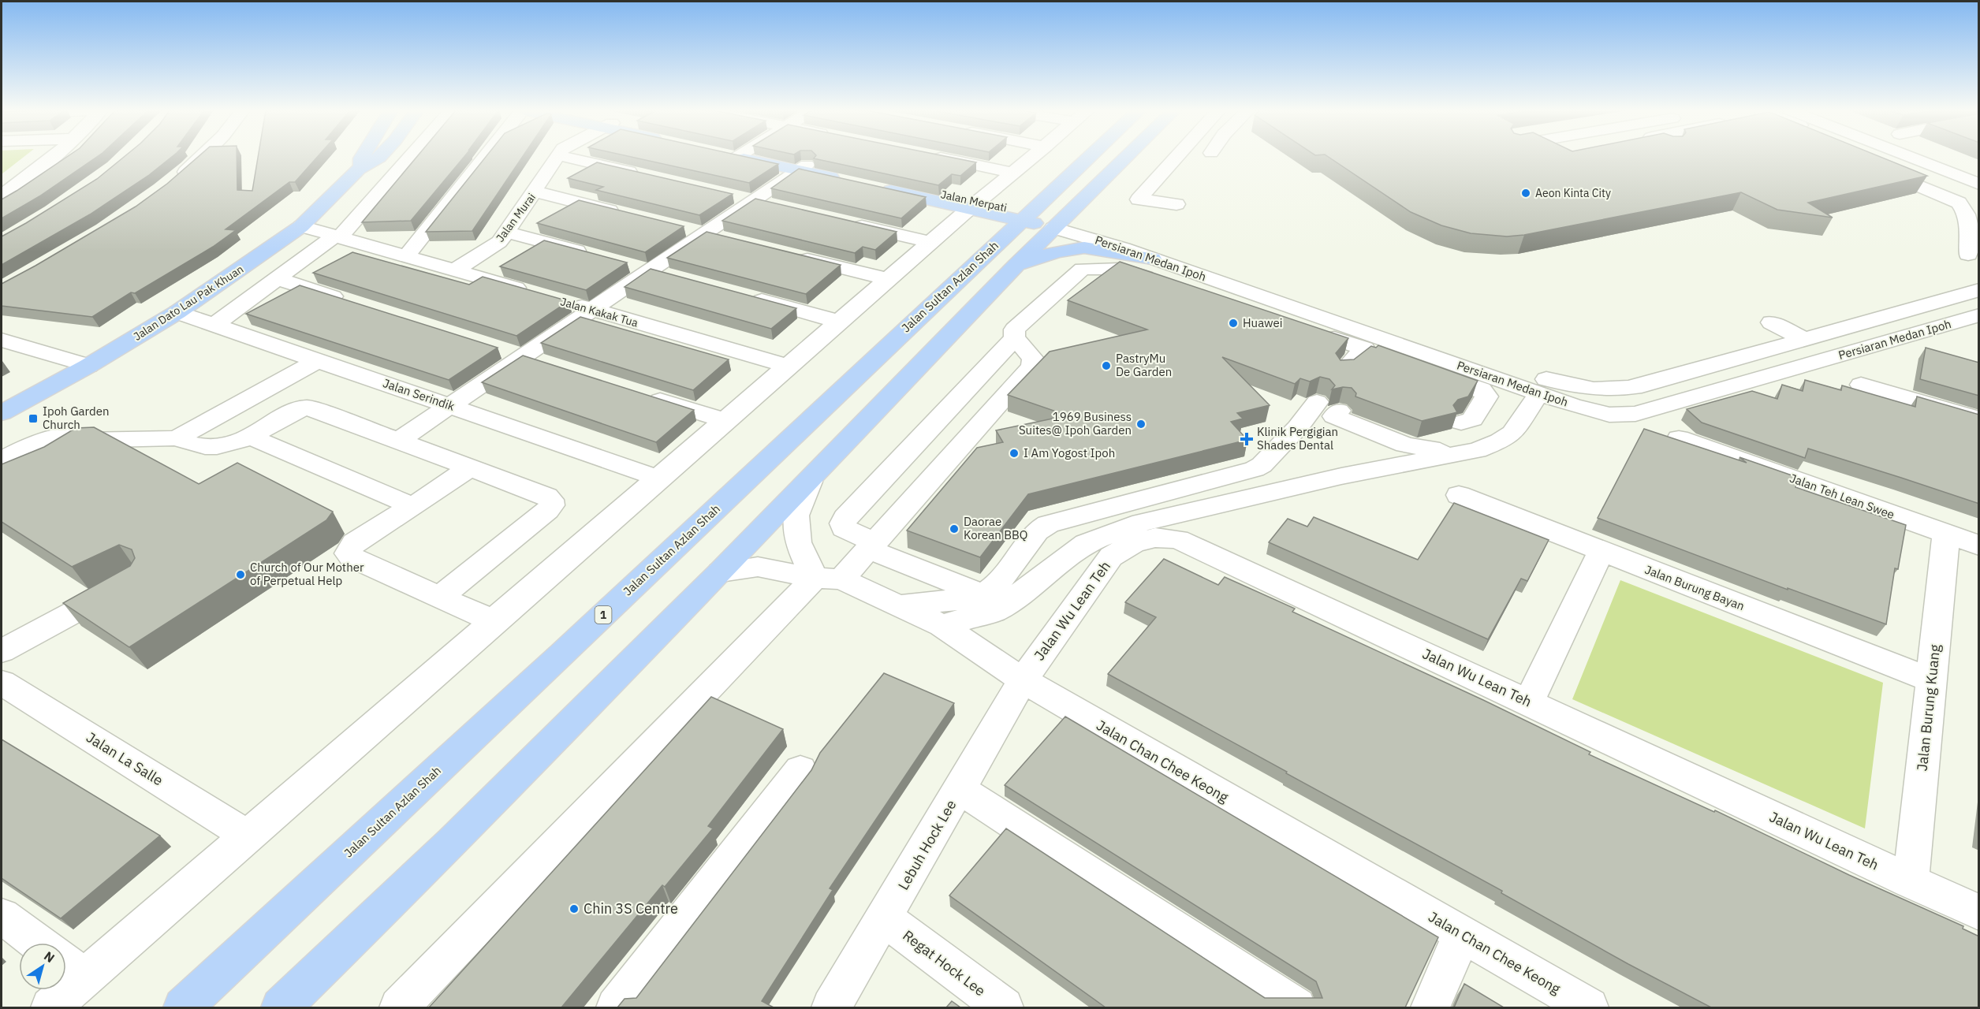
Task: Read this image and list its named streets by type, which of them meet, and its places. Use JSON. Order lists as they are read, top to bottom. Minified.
{"streets":{"main road":["Jalan Merpati","Jalan Sultan Azlan Shah","Jalan Dato Lau Pak Khuan","1"],"street":["Jalan Murai","Persiaran Medan Ipoh","Jalan Kakak Tua","Jalan Serindik","Jalan Teh Lean Swee","Jalan Burung Bayan","Jalan Wu Lean Teh","Jalan Burung Kuang","Jalan La Salle","Jalan Chan Chee Keong","Lebuh Hock Lee","Regat Hock Lee"]},"crossings":[["Jalan Merpati","Persiaran Medan Ipoh"],["Jalan Merpati","Jalan Sultan Azlan Shah"],["Jalan Dato Lau Pak Khuan","Jalan Serindik"],["Jalan Teh Lean Swee","Jalan Burung Kuang"],["Jalan Burung Bayan","Jalan Burung Kuang"],["Jalan Wu Lean Teh","Jalan Burung Kuang"],["Jalan Wu Lean Teh","Jalan Chan Chee Keong"],["Jalan Wu Lean Teh","Lebuh Hock Lee"],["Jalan Chan Chee Keong","Lebuh Hock Lee"],["Lebuh Hock Lee","Regat Hock Lee"]],"places":{"other":["Aeon Kinta City","Huawei","PastryMu De Garden","1969 Business Suites@ Ipoh Garden","I Am Yogost Ipoh","Daorae Korean BBQ","Church of Our Mother of Perpetual Help","Chin 3S Centre"],"transit":["Ipoh Garden Church"],"health":["Klinik Pergigian Shades Dental"]},"north":"top right"}
